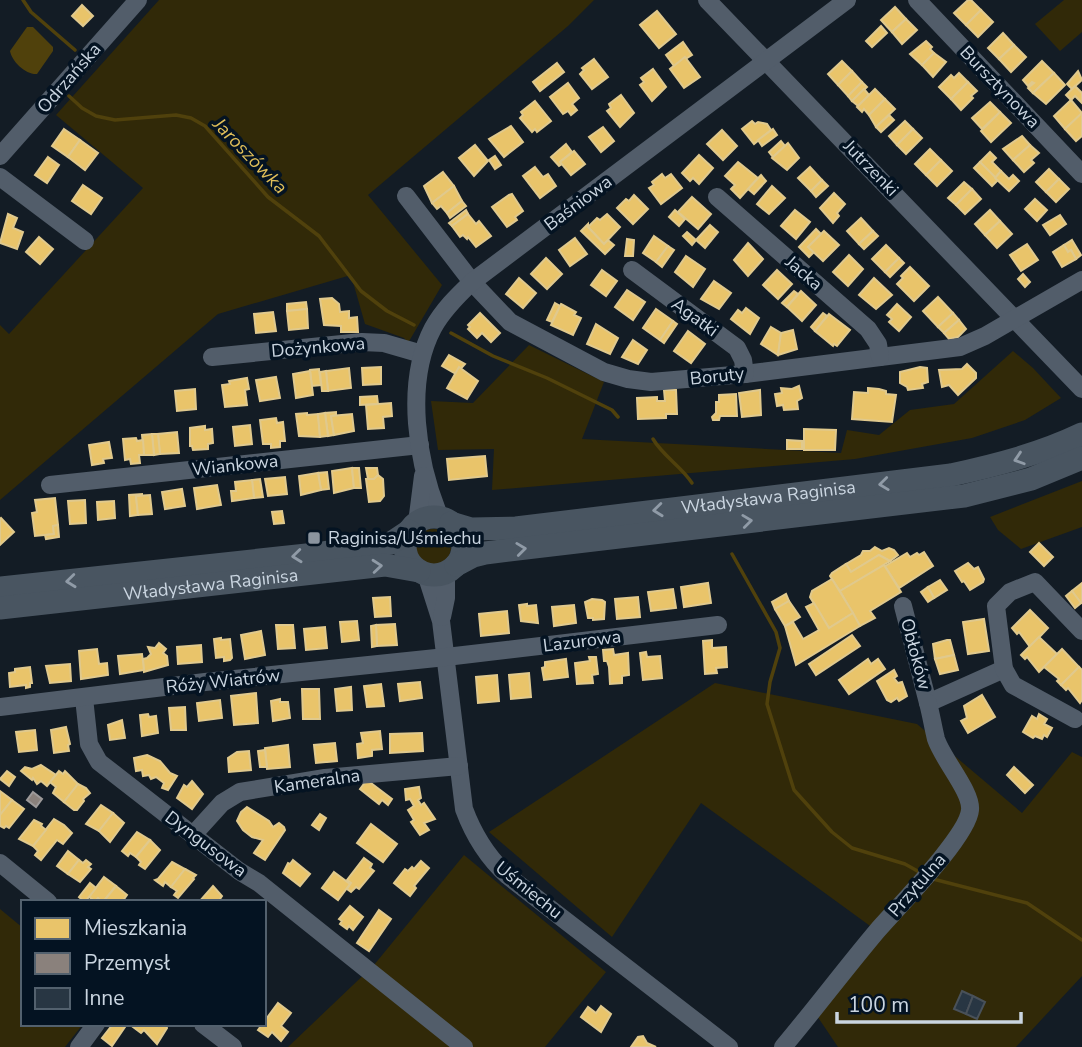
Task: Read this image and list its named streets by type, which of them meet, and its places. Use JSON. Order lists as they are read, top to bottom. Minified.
{"streets":{"main road":["Władysława Raginisa"],"street":["Odrzańska","Bursztynowa","Jutrzenki","Baśniowa","Jacka","Agatki","Dożynkowa","Boruty","Wiankowa","Lazurowa","Obłoków","Róży Wiatrów","Kameralna","Dyngusowa","Przytulna","Uśmiechu"]},"crossings":[["Jutrzenki","Baśniowa"],["Jutrzenki","Boruty"],["Baśniowa","Dożynkowa"],["Baśniowa","Boruty"],["Baśniowa","Wiankowa"],["Baśniowa","Władysława Raginisa"],["Baśniowa","Uśmiechu"],["Jacka","Boruty"],["Agatki","Boruty"],["Władysława Raginisa","Uśmiechu"],["Lazurowa","Róży Wiatrów"],["Lazurowa","Uśmiechu"],["Obłoków","Przytulna"],["Róży Wiatrów","Dyngusowa"],["Róży Wiatrów","Uśmiechu"],["Kameralna","Dyngusowa"],["Kameralna","Uśmiechu"]],"water":["Jaroszówka"],"places":{"transit":["Raginisa/Uśmiechu"]},"legend":["Mieszkania","Przemysł","Inne"],"scale_bar":"100 m"}
